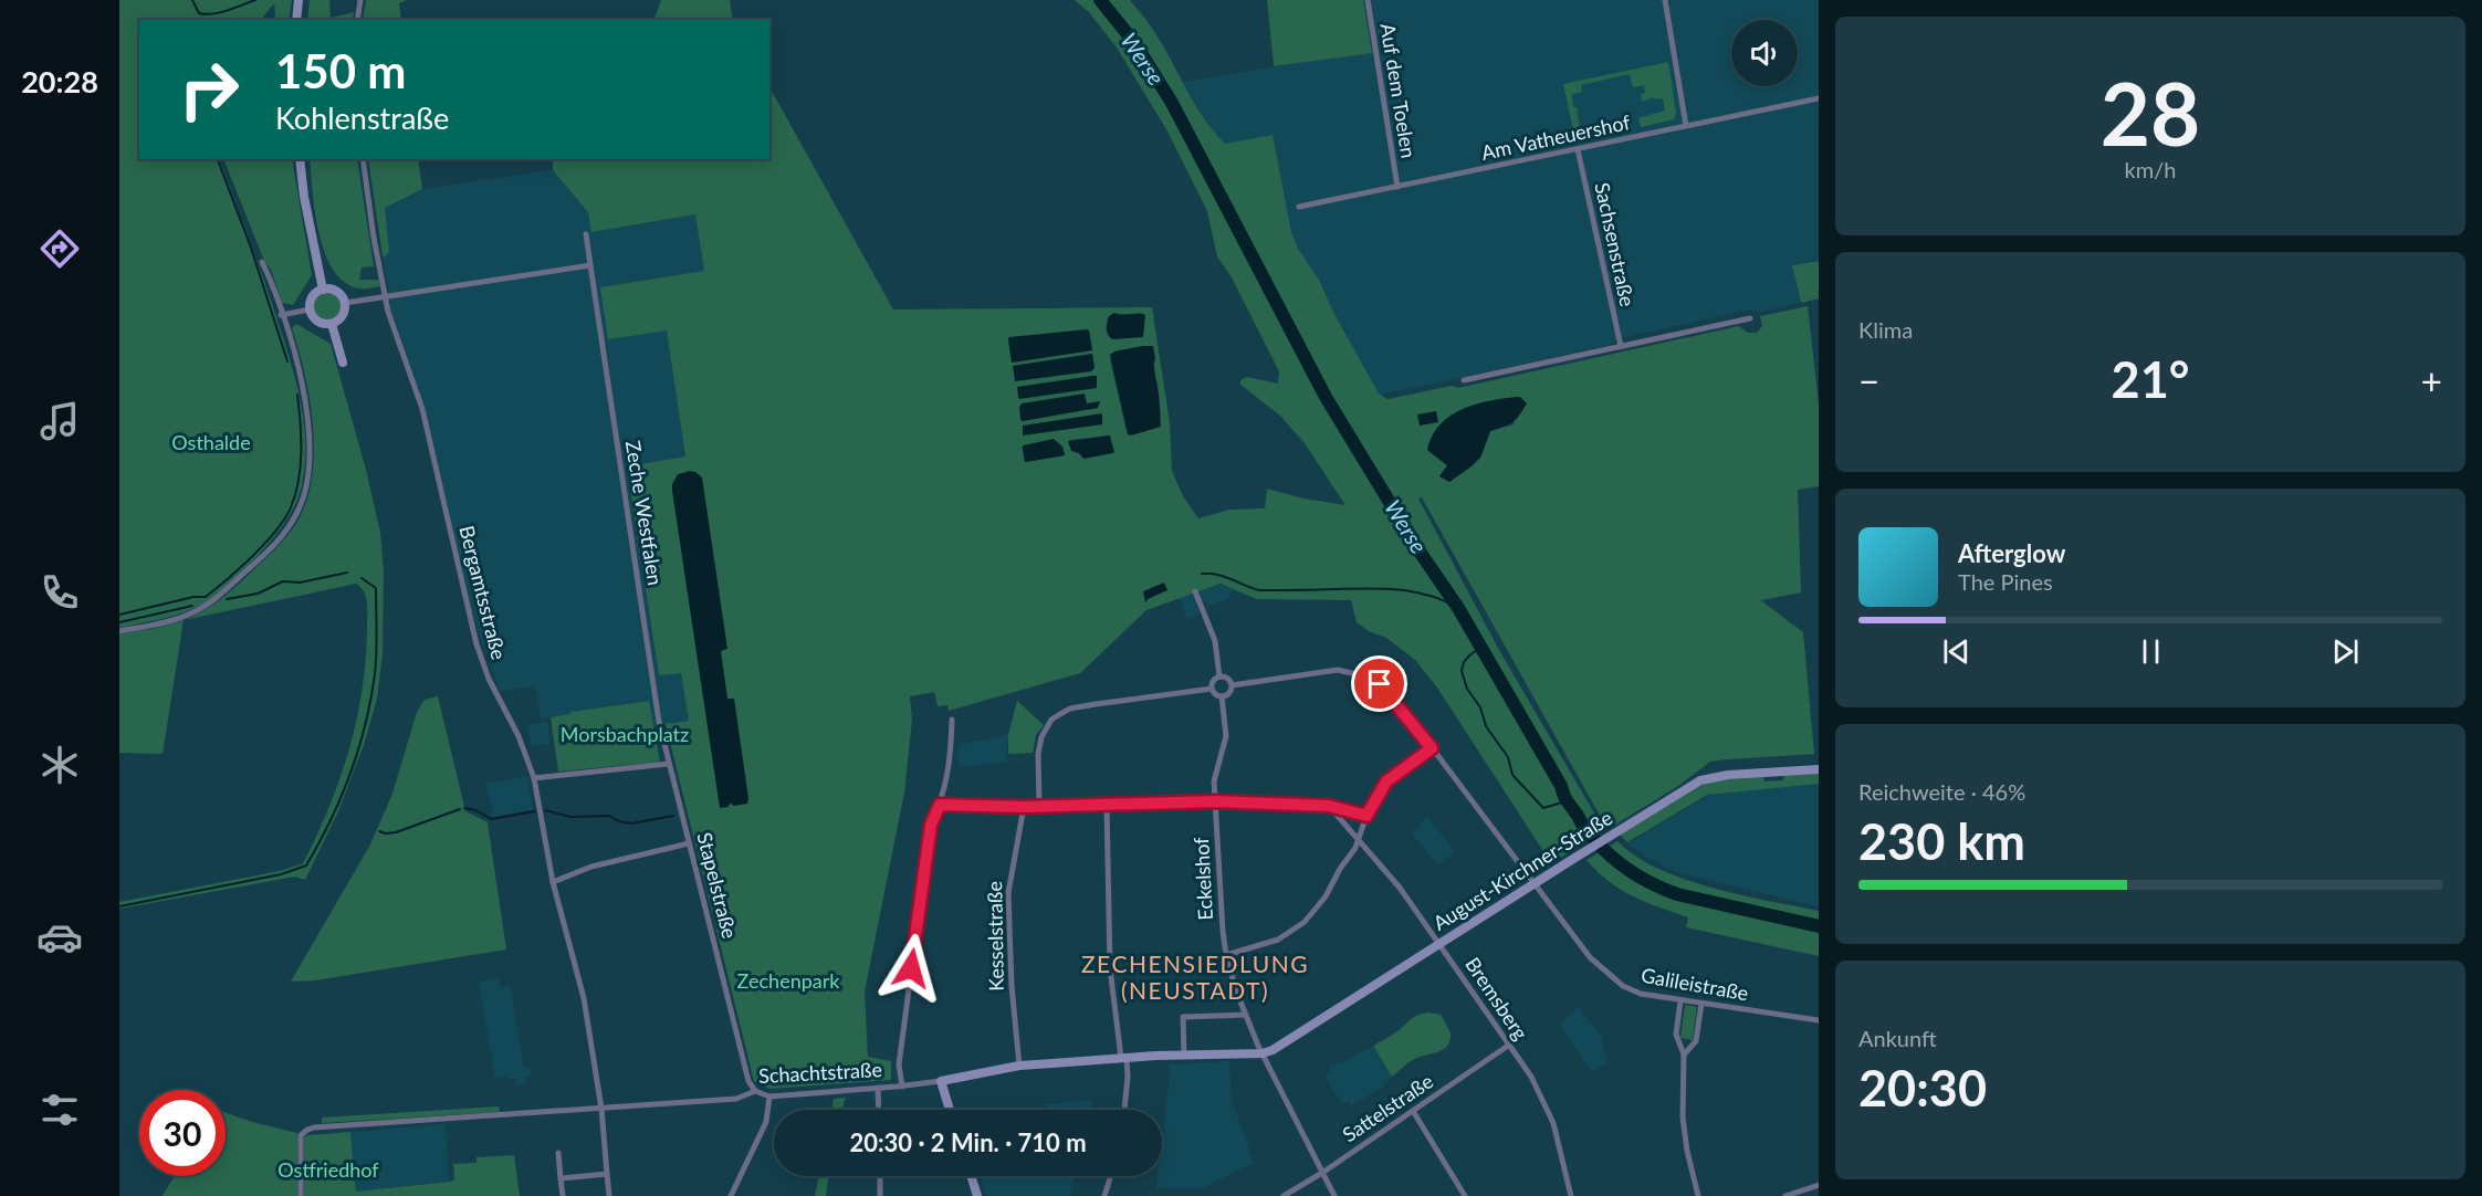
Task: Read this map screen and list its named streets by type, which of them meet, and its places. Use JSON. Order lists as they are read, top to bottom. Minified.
{"streets":{"street":["Auf dem Toelen","Am Vatheuershof","Sachsenstraße","Zeche Westfalen","Bergamtsstraße","August-Kirchner-Straße","Eckelshof","Stapelstraße","Kesselstraße","Galileistraße","Bremsberg","Schachtstraße","Sattelstraße"]},"crossings":[["Auf dem Toelen","Am Vatheuershof"],["Am Vatheuershof","Sachsenstraße"],["Zeche Westfalen","Stapelstraße"],["Bergamtsstraße","Schachtstraße"],["August-Kirchner-Straße","Eckelshof"],["August-Kirchner-Straße","Galileistraße"],["August-Kirchner-Straße","Bremsberg"],["August-Kirchner-Straße","Schachtstraße"],["Eckelshof","Galileistraße"],["Eckelshof","Schachtstraße"],["Eckelshof","Sattelstraße"],["Stapelstraße","Schachtstraße"],["Kesselstraße","Schachtstraße"],["Bremsberg","Sattelstraße"]],"districts":["ZECHENSIEDLUNG (NEUSTADT)"],"water":["Werse"],"parks":["Osthalde","Morsbachplatz","Zechenpark","Ostfriedhof"],"page":{"tabs":"20:28","tile":[["28","km/h"],"Klima",["Reichweite · 46%","230 km"],["Ankunft","20:30"]],"turn":["150 m","Kohlenstraße"],"heat":["−","21°","+"],"song":["Afterglow","The Pines"],"limit":"30","trip":"20:30 · 2 Min. · 710 m"}}
